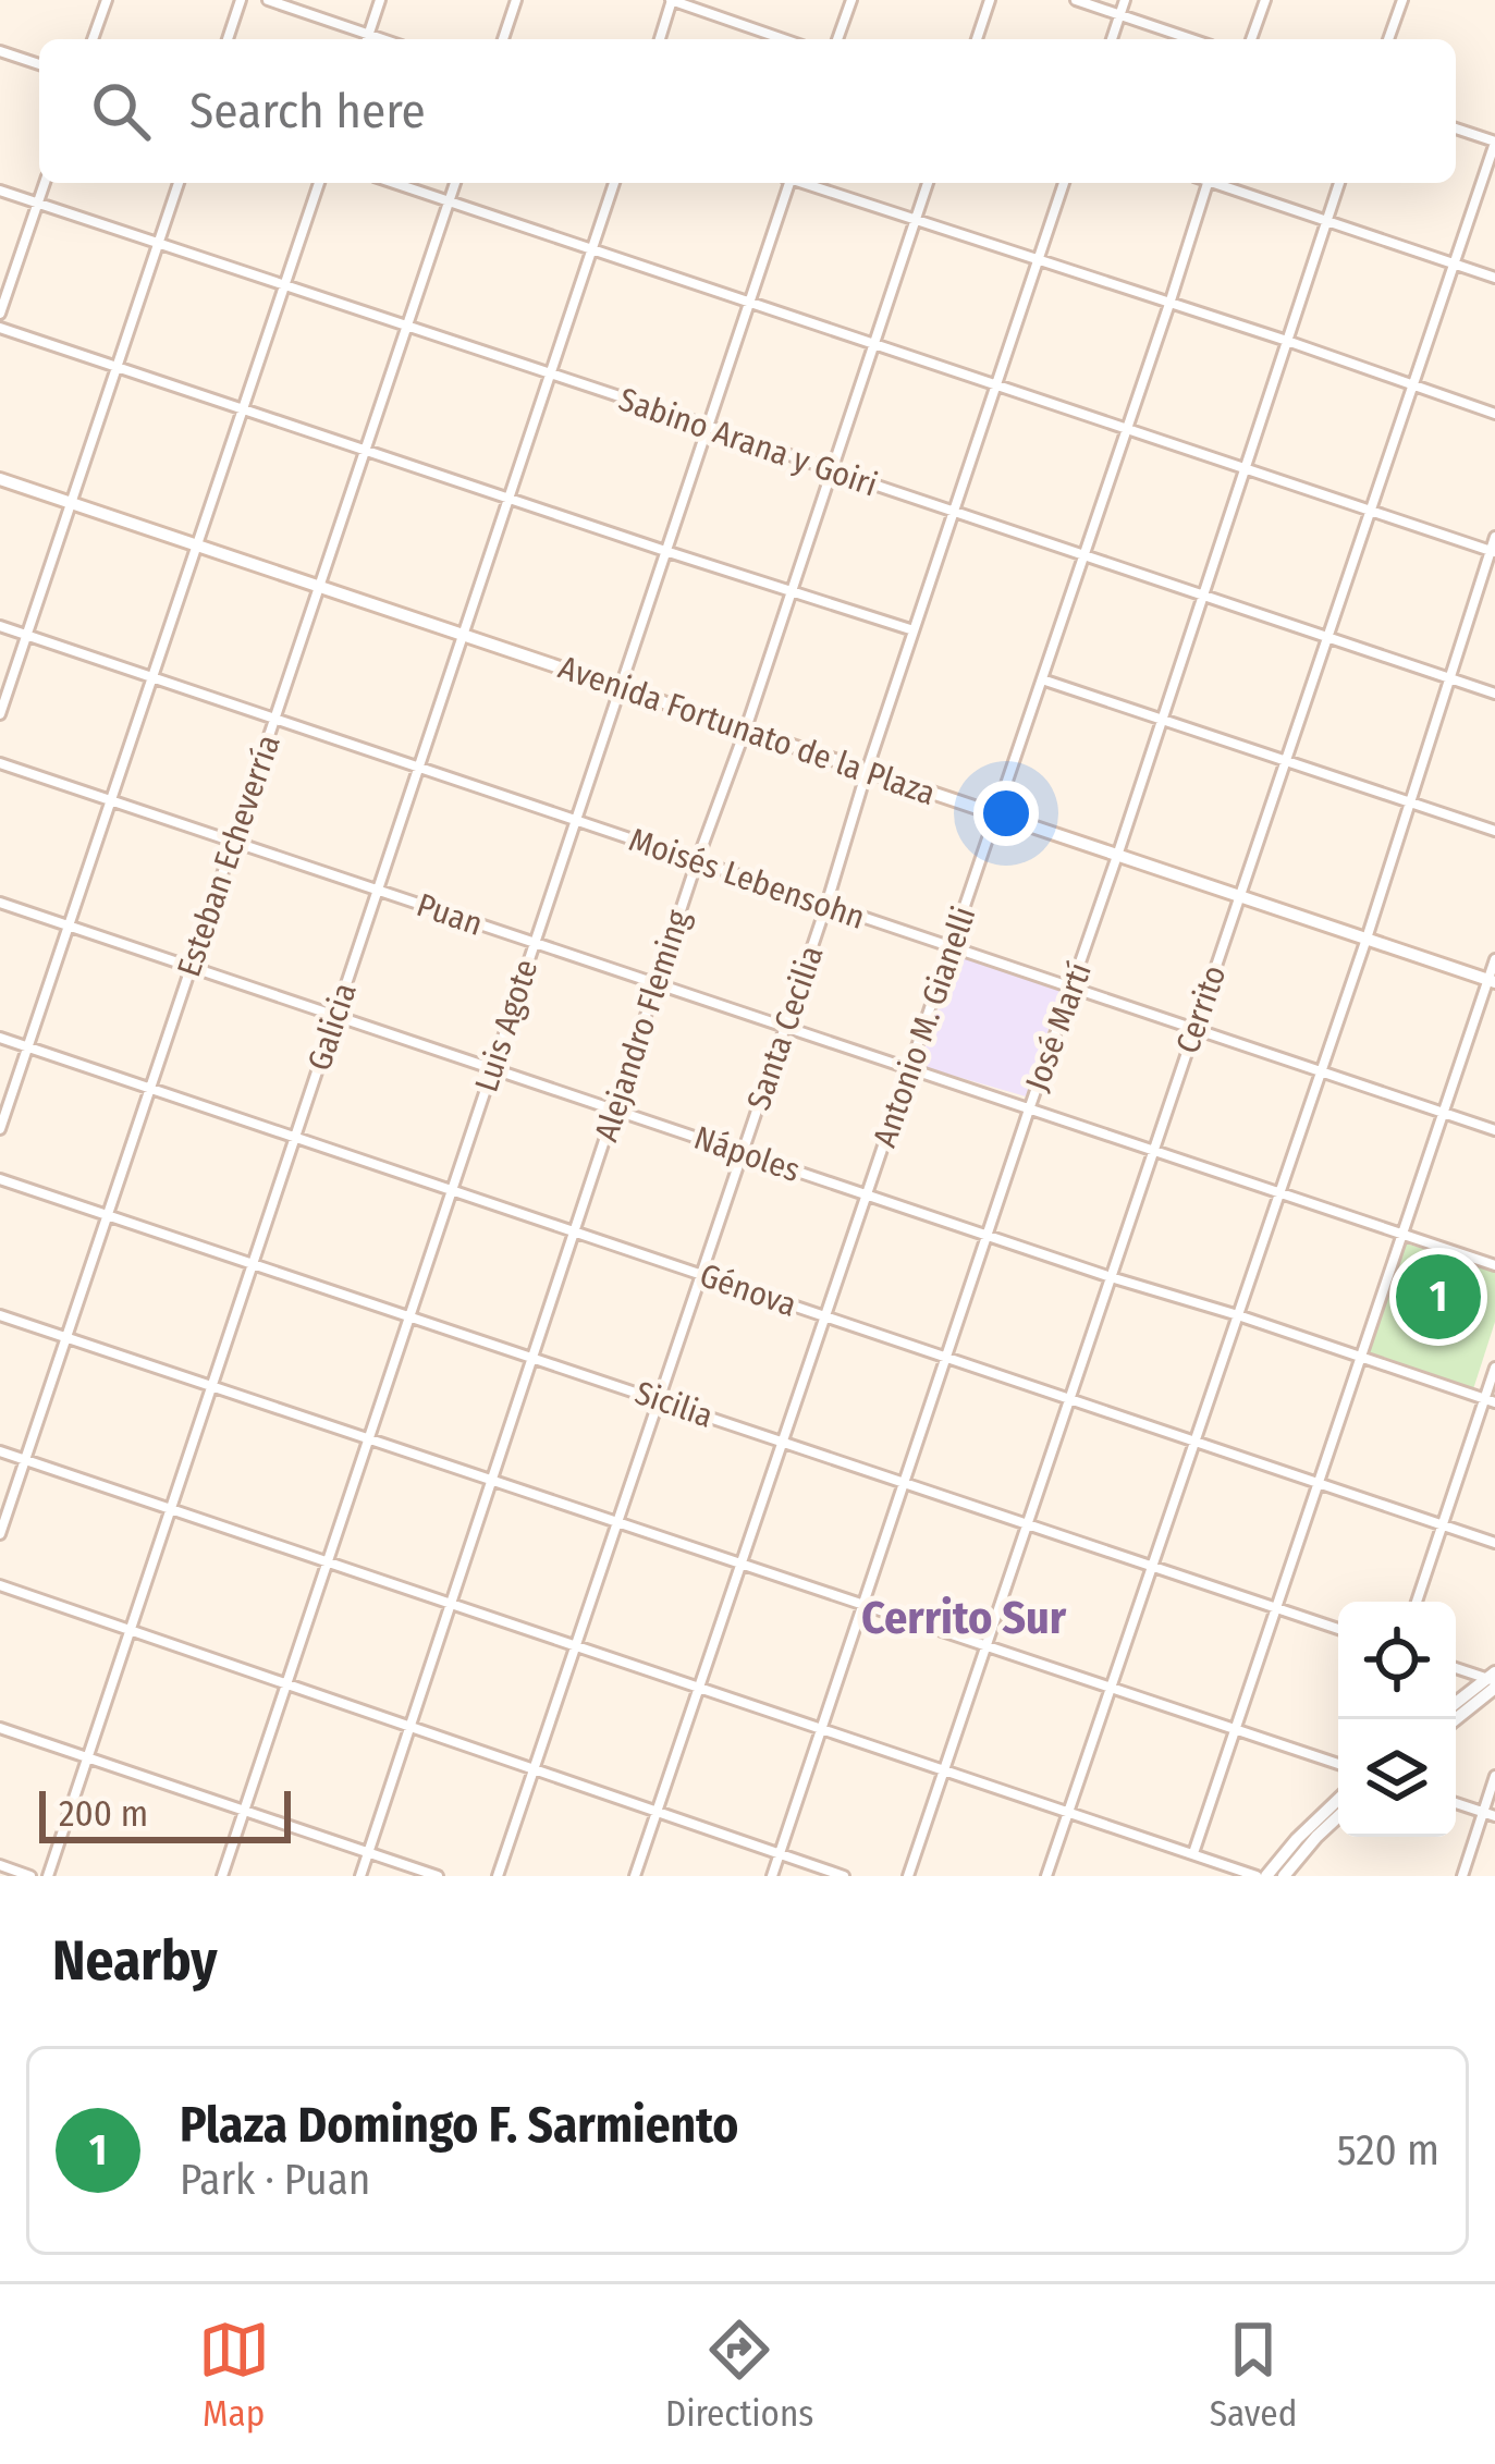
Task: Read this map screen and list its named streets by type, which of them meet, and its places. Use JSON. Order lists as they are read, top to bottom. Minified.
{"streets":{"main road":["Avenida Fortunato de la Plaza"],"street":["Sabino Arana y Goiri","Esteban Echeverría","Moisés Lebensohn","Puan","Cerrito","Luis Agote","Alejandro Fleming","Galicia","Antonio M. Gianelli","José Martí","Santa Cecilia","Nápoles","Génova","Sicilia"]},"crossings":[["Sabino Arana y Goiri","Esteban Echeverría"],["Sabino Arana y Goiri","Cerrito"],["Sabino Arana y Goiri","Luis Agote"],["Sabino Arana y Goiri","Alejandro Fleming"],["Sabino Arana y Goiri","Galicia"],["Sabino Arana y Goiri","Antonio M. Gianelli"],["Sabino Arana y Goiri","José Martí"],["Sabino Arana y Goiri","Santa Cecilia"],["Avenida Fortunato de la Plaza","Esteban Echeverría"],["Avenida Fortunato de la Plaza","Cerrito"],["Avenida Fortunato de la Plaza","Luis Agote"],["Avenida Fortunato de la Plaza","Alejandro Fleming"],["Avenida Fortunato de la Plaza","Galicia"],["Avenida Fortunato de la Plaza","Antonio M. Gianelli"],["Avenida Fortunato de la Plaza","José Martí"],["Avenida Fortunato de la Plaza","Santa Cecilia"],["Esteban Echeverría","Moisés Lebensohn"],["Esteban Echeverría","Puan"],["Esteban Echeverría","Nápoles"],["Esteban Echeverría","Génova"],["Esteban Echeverría","Sicilia"],["Moisés Lebensohn","Cerrito"],["Moisés Lebensohn","Luis Agote"],["Moisés Lebensohn","Alejandro Fleming"],["Moisés Lebensohn","Galicia"],["Moisés Lebensohn","Antonio M. Gianelli"],["Moisés Lebensohn","José Martí"],["Moisés Lebensohn","Santa Cecilia"],["Puan","Cerrito"],["Puan","Luis Agote"],["Puan","Alejandro Fleming"],["Puan","Galicia"],["Puan","Antonio M. Gianelli"],["Puan","José Martí"],["Puan","Santa Cecilia"],["Cerrito","Nápoles"],["Cerrito","Génova"],["Cerrito","Sicilia"],["Luis Agote","Nápoles"],["Luis Agote","Génova"],["Luis Agote","Sicilia"],["Alejandro Fleming","Nápoles"],["Alejandro Fleming","Génova"],["Alejandro Fleming","Sicilia"],["Galicia","Nápoles"],["Galicia","Génova"],["Galicia","Sicilia"],["Antonio M. Gianelli","Nápoles"],["Antonio M. Gianelli","Génova"],["Antonio M. Gianelli","Sicilia"],["José Martí","Nápoles"],["José Martí","Génova"],["José Martí","Sicilia"],["Santa Cecilia","Nápoles"],["Santa Cecilia","Génova"],["Santa Cecilia","Sicilia"]],"districts":["Cerrito Sur"],"scale_bar":"200 m","page":{"search":"Search here","pins":"1","scale":"200 m","heading":"Nearby","list":[{"mark":"1","name":"Plaza Domingo F. Sarmiento","note":"Park · Puan","value":"520 m"}],"nav":["Map","Directions","Saved"]}}
